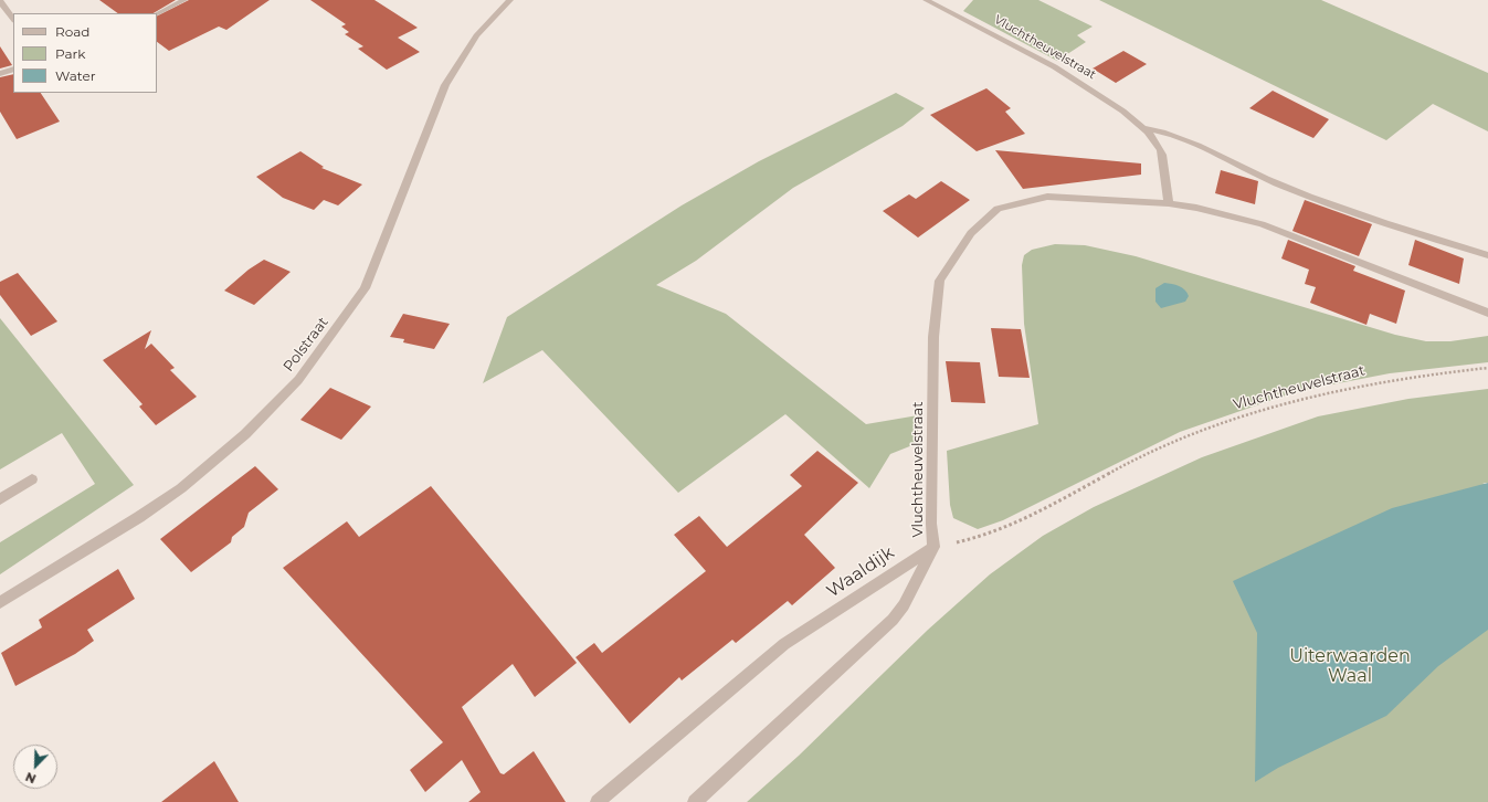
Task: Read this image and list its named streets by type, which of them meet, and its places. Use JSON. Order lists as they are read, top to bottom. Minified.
{"streets":{"street":["Vluchtheuvelstraat","Polstraat","Waaldijk"]},"crossings":[["Vluchtheuvelstraat","Waaldijk"]],"parks":["Uiterwaarden Waal"],"legend":["Road","Park","Water"],"north":"bottom left"}
